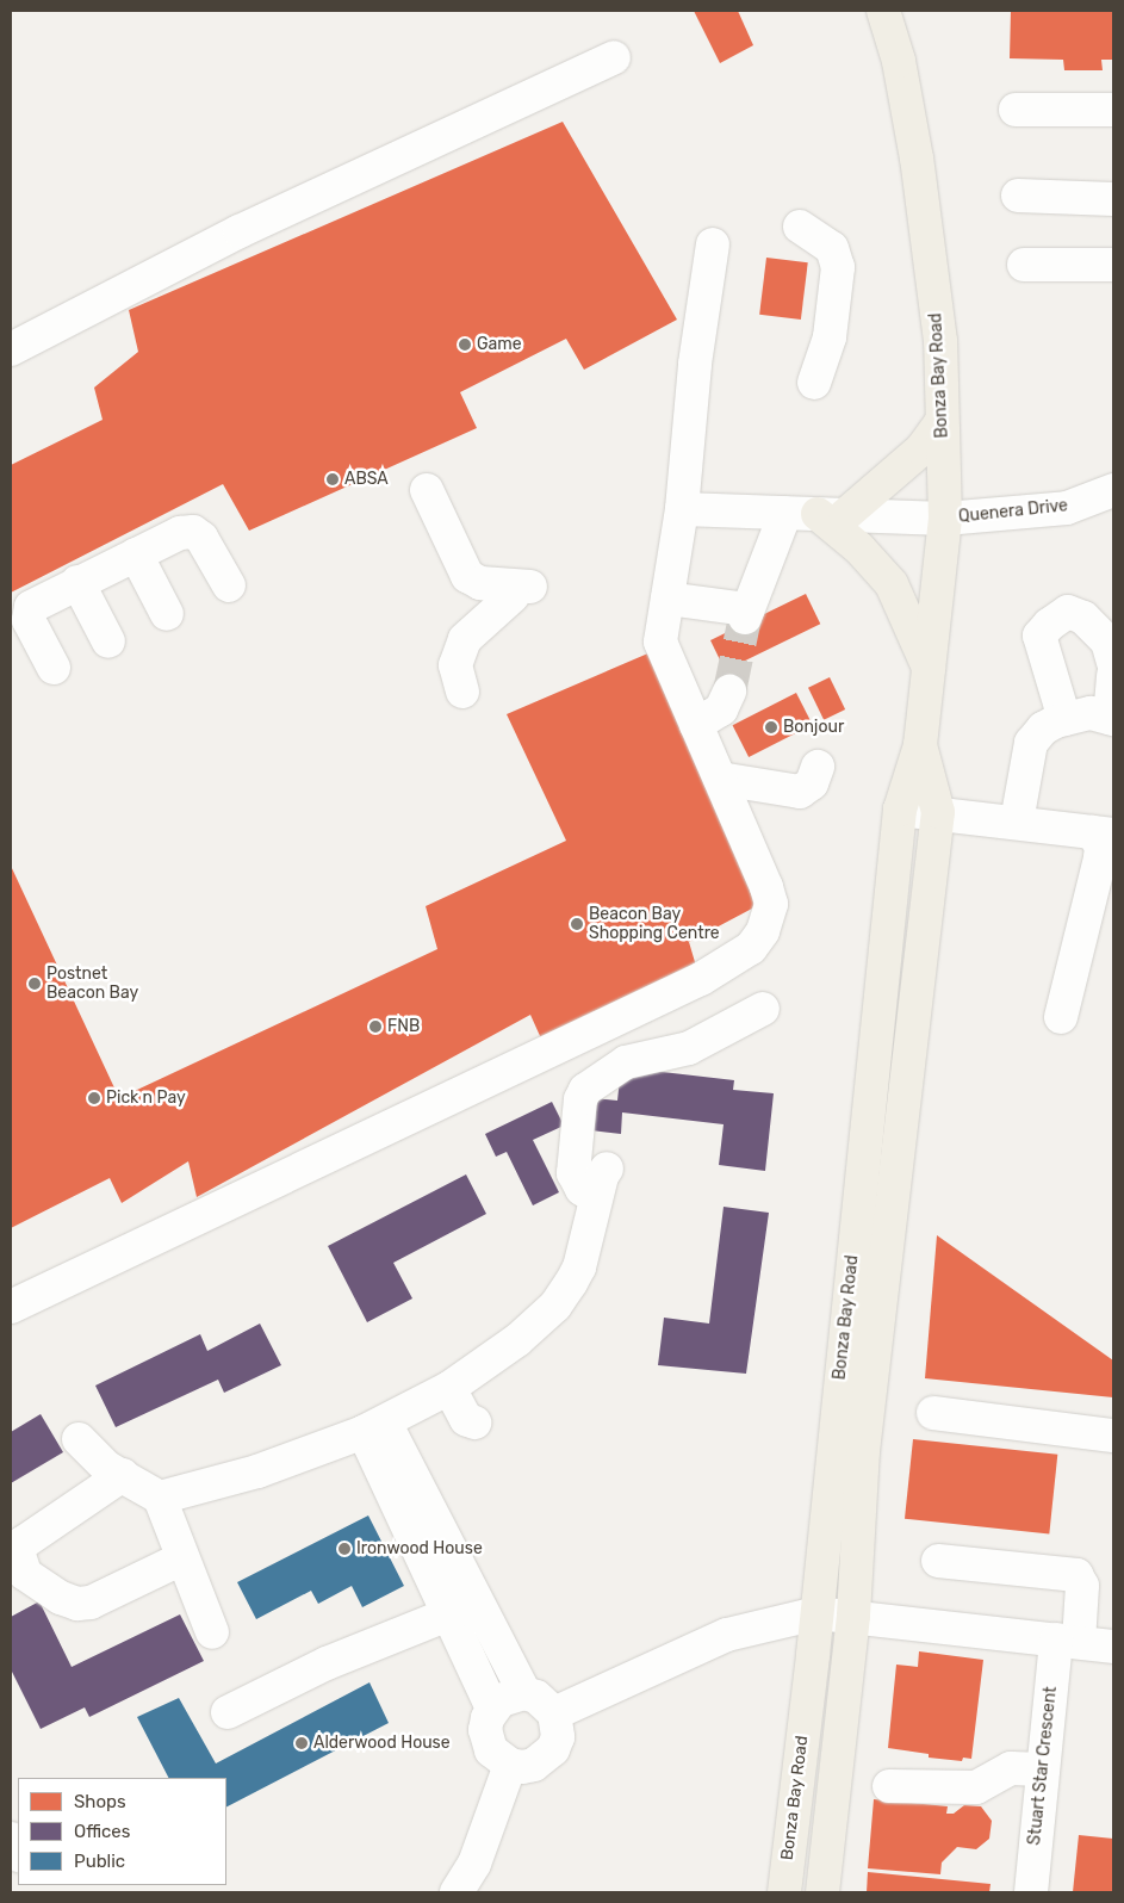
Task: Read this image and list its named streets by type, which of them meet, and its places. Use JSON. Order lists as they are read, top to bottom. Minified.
{"streets":{"main road":["Bonza Bay Road"],"street":["Quenera Drive","Stuart Star Crescent"]},"crossings":[["Bonza Bay Road","Quenera Drive"]],"places":["Game","ABSA","Bonjour","Beacon Bay Shopping Centre","Postnet Beacon Bay","FNB","Pick n Pay","Ironwood House","Alderwood House"],"legend":["Shops","Offices","Public"]}
